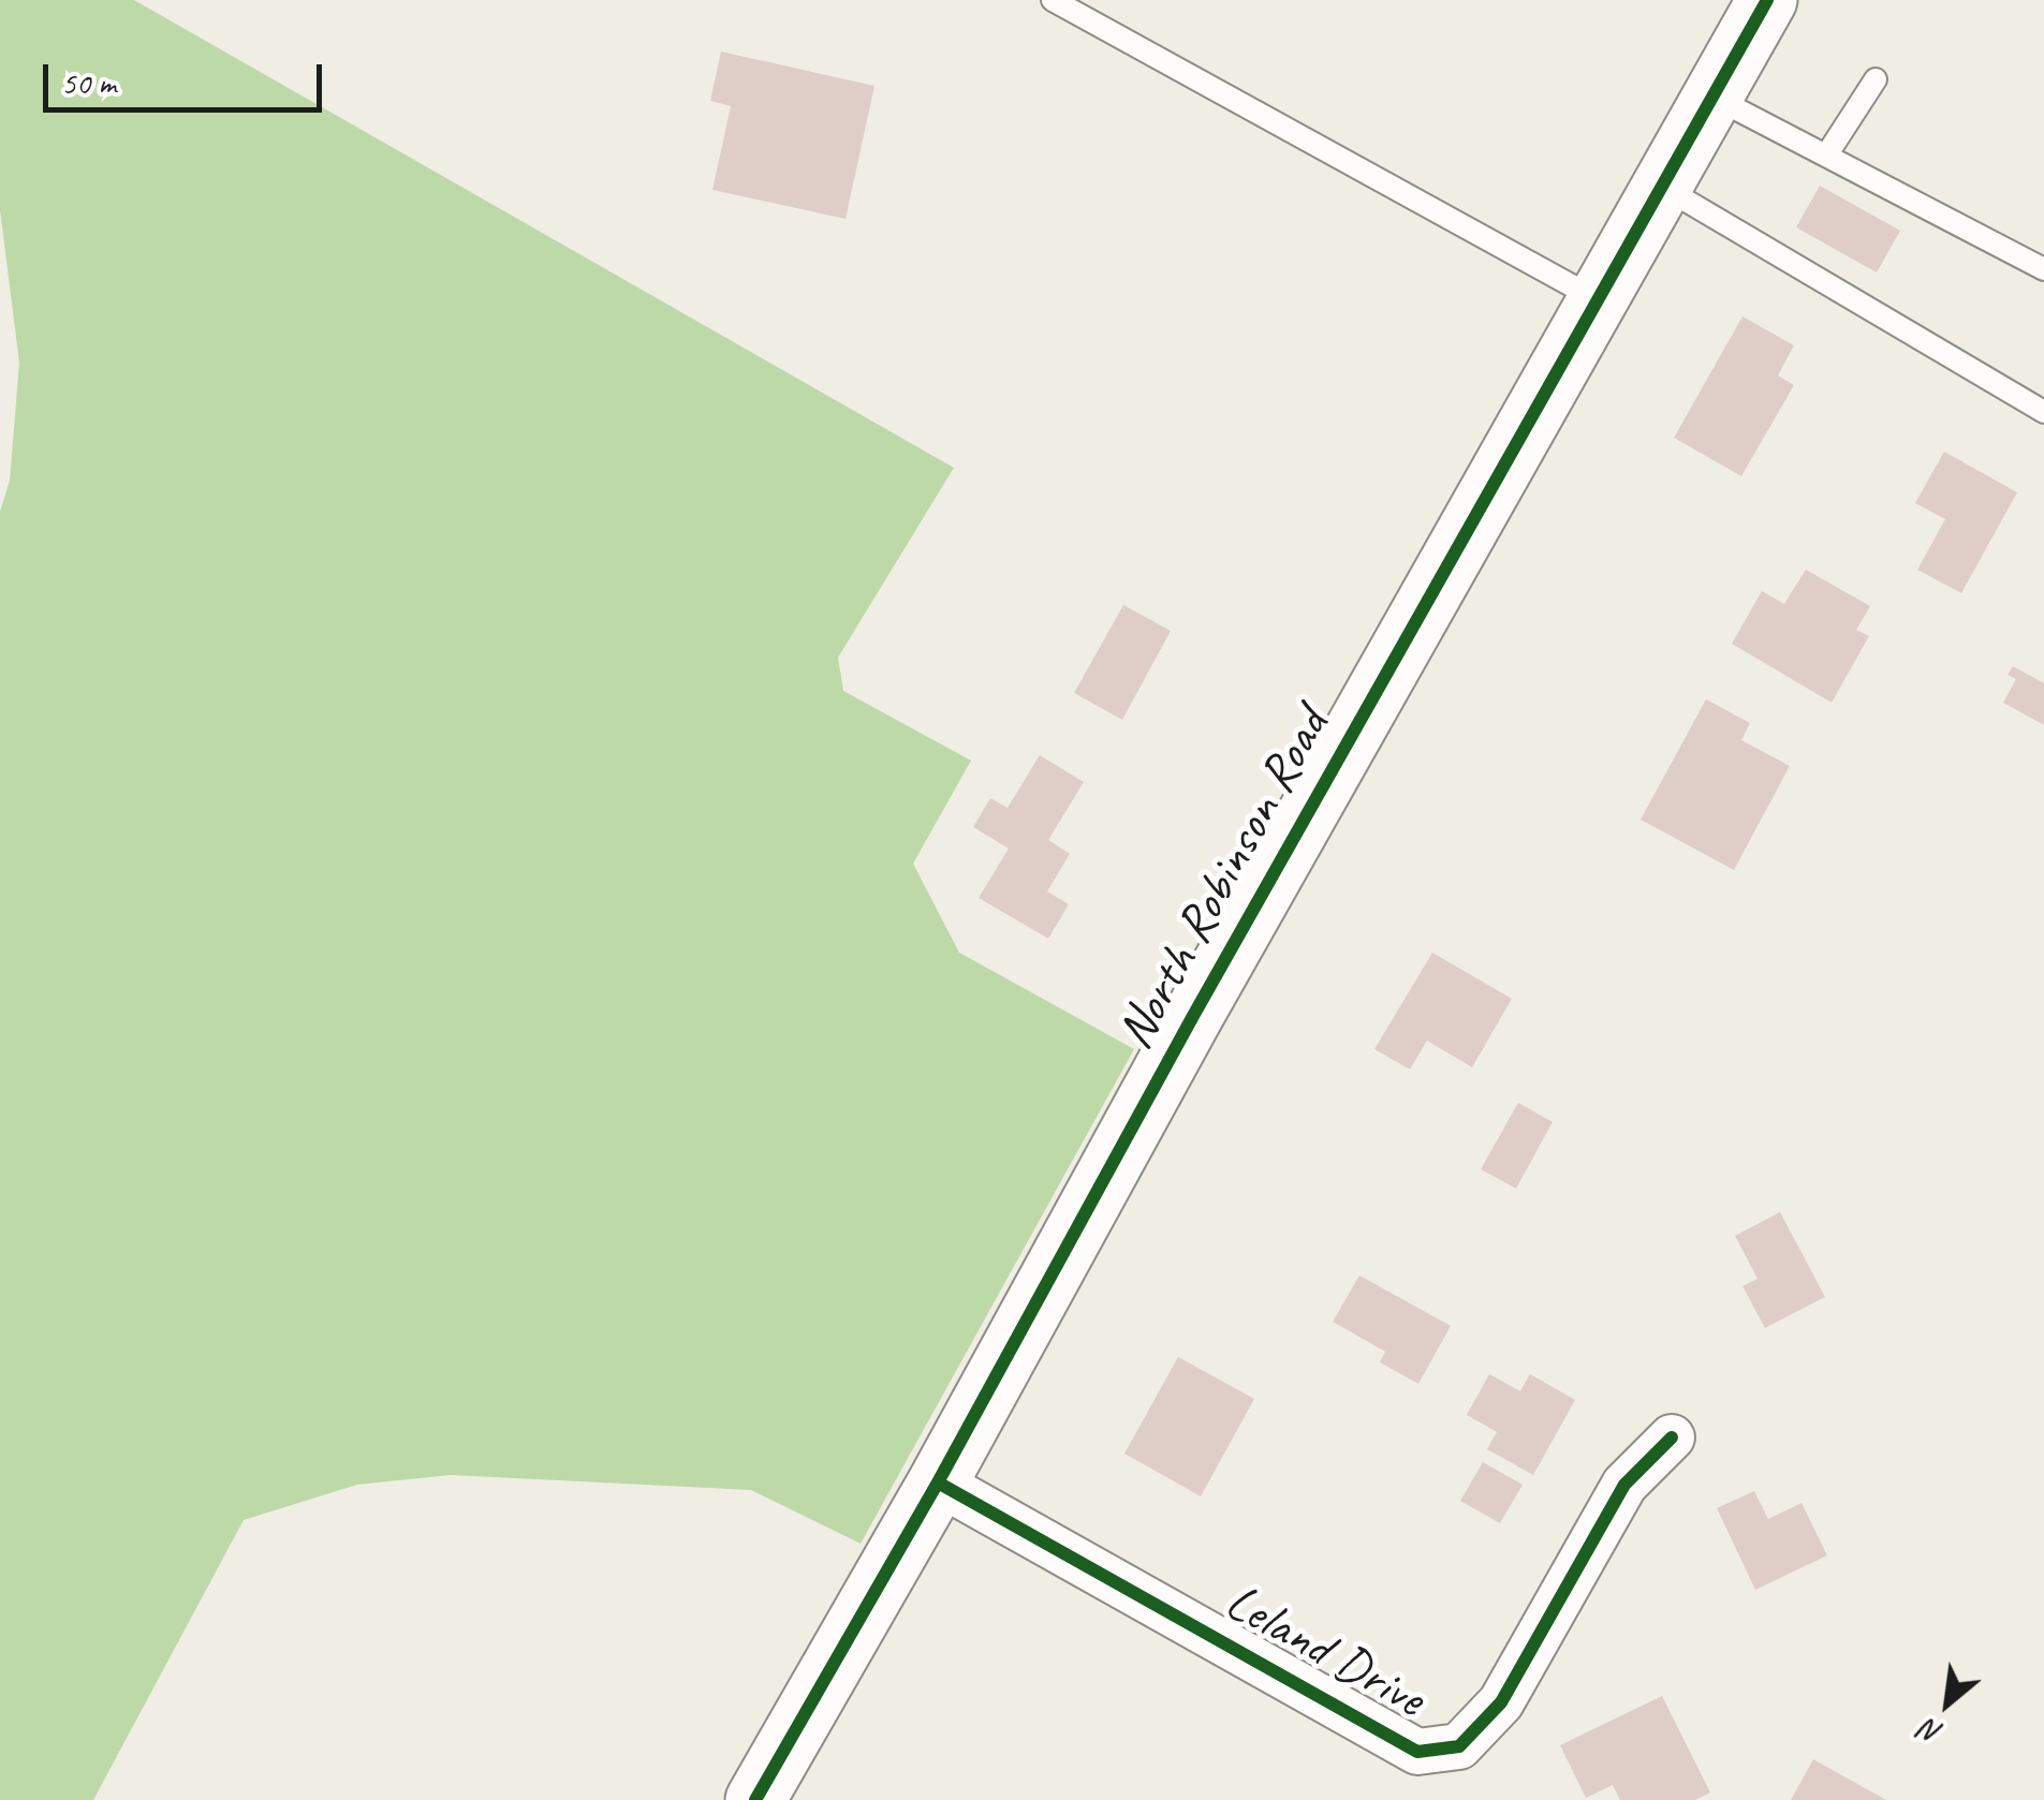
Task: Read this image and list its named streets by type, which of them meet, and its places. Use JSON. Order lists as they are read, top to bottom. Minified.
{"streets":{"street":["North Robinson Road","Leland Drive"]},"crossings":[["North Robinson Road","Leland Drive"]],"scale_bar":"50 m","north":"bottom left"}
